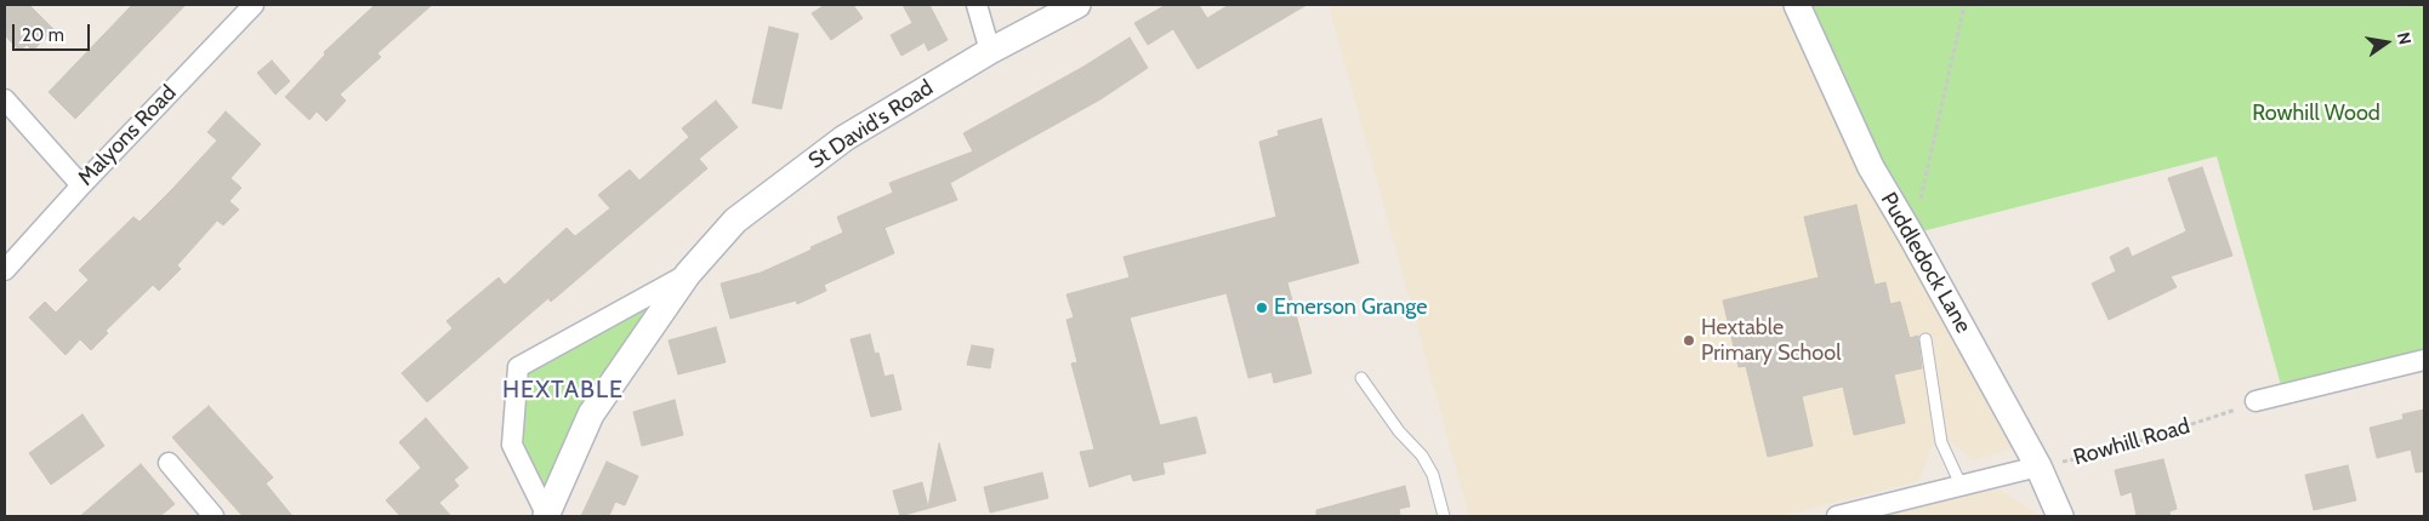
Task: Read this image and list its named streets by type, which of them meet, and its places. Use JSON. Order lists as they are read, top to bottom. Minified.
{"streets":{"street":["St David's Road","Malyons Road","Puddledock Lane"],"path":["Rowhill Road"]},"crossings":[["Puddledock Lane","Rowhill Road"]],"districts":["HEXTABLE"],"parks":["Rowhill Wood"],"places":["Emerson Grange","Hextable Primary School"],"scale_bar":"20 m","north":"right"}
